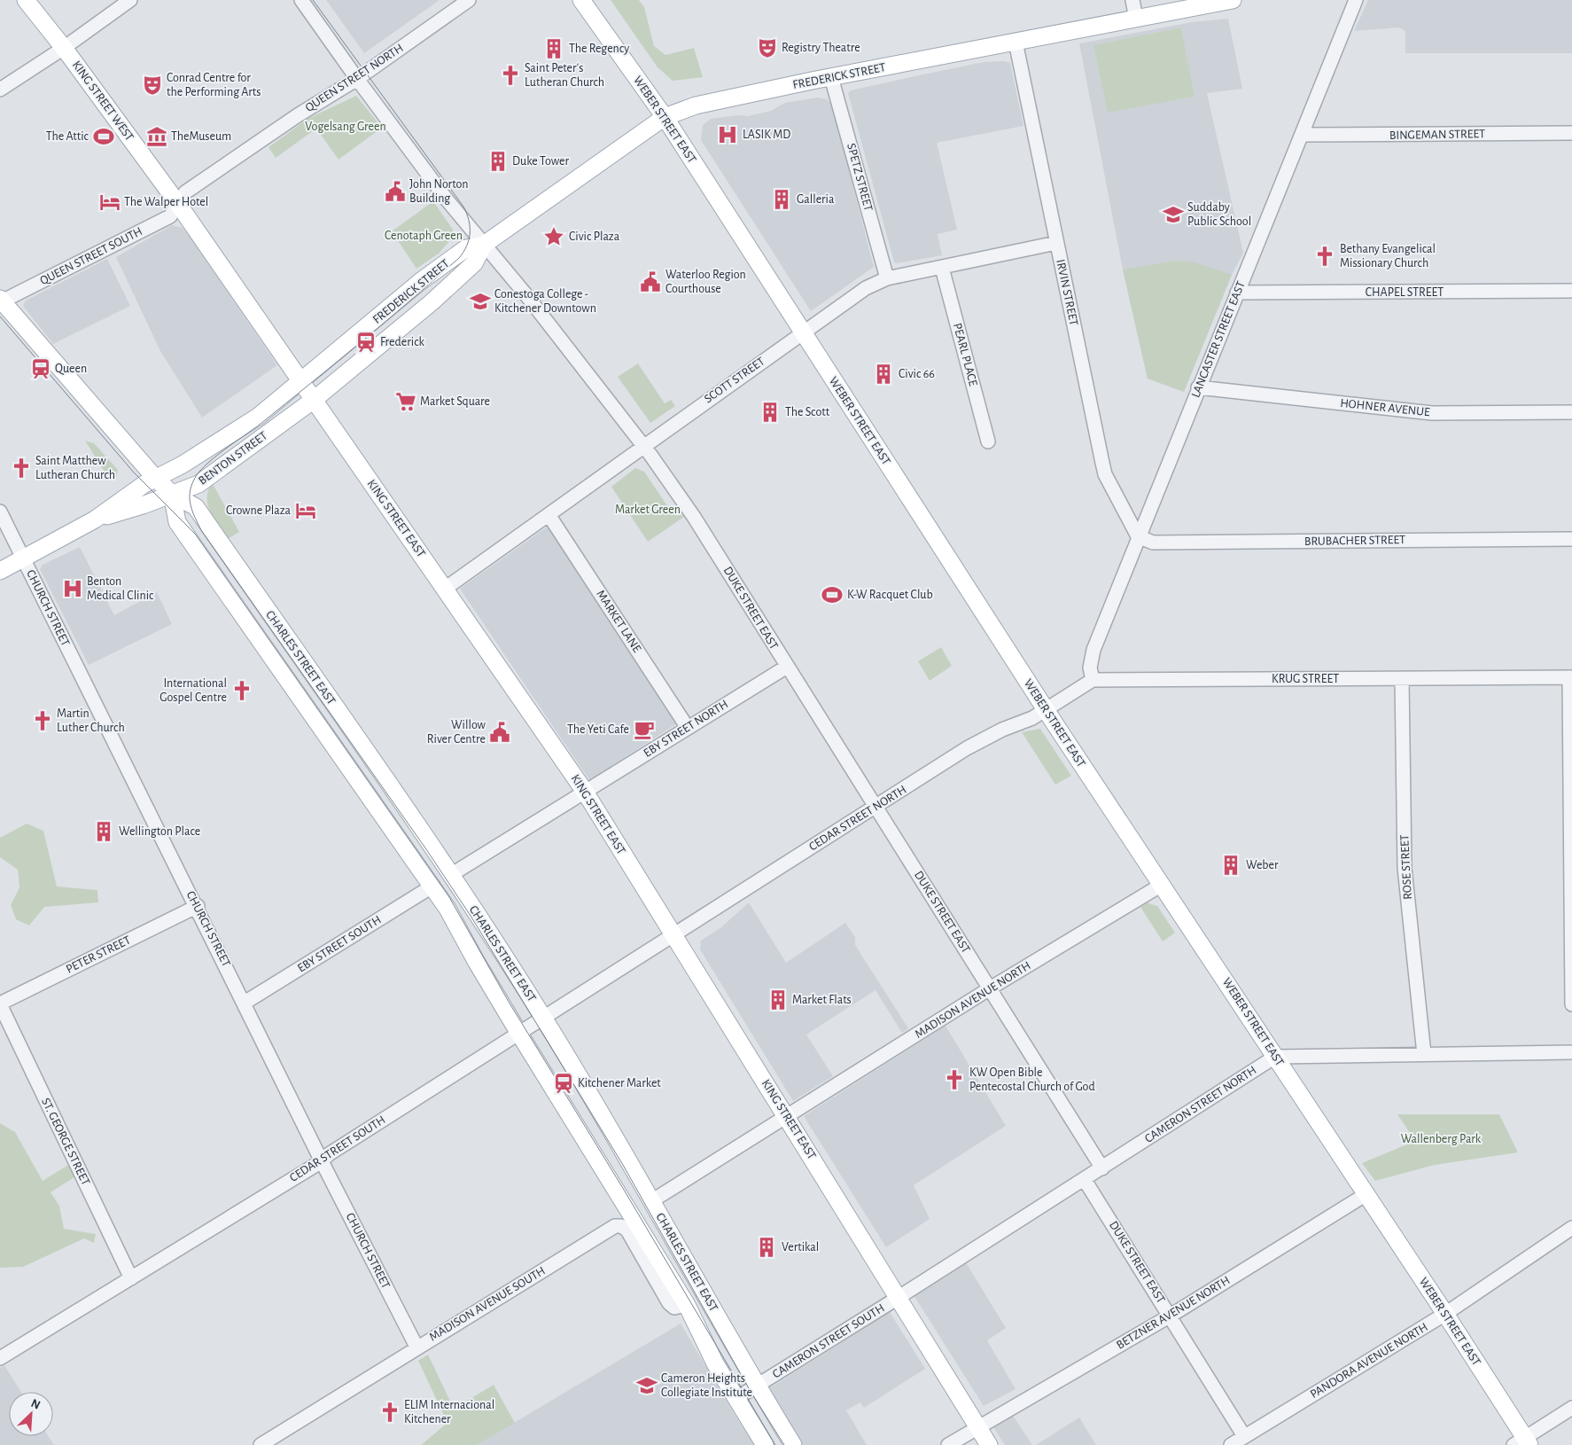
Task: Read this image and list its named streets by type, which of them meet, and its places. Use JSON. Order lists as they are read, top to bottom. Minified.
{"streets":{"main road":["FREDERICK STREET","KING STREET WEST","WEBER STREET EAST","BENTON STREET","KING STREET EAST","CHARLES STREET EAST"],"street":["QUEEN STREET NORTH","BINGEMAN STREET","SPETZ STREET","QUEEN STREET SOUTH","IRVIN STREET","CHAPEL STREET","LANCASTER STREET EAST","PEARL PLACE","SCOTT STREET","HOHNER AVENUE","BRUBACHER STREET","CHURCH STREET","DUKE STREET EAST","MARKET LANE","KRUG STREET","EBY STREET NORTH","CEDAR STREET NORTH","ROSE STREET","EBY STREET SOUTH","PETER STREET","MADISON AVENUE NORTH","CAMERON STREET NORTH","ST. GEORGE STREET","CEDAR STREET SOUTH","MADISON AVENUE SOUTH","BETZNER AVENUE NORTH","CAMERON STREET SOUTH","PANDORA AVENUE NORTH"]},"crossings":[["FREDERICK STREET","WEBER STREET EAST"],["FREDERICK STREET","SPETZ STREET"],["FREDERICK STREET","IRVIN STREET"],["FREDERICK STREET","BENTON STREET"],["FREDERICK STREET","KING STREET EAST"],["FREDERICK STREET","DUKE STREET EAST"],["QUEEN STREET NORTH","KING STREET WEST"],["QUEEN STREET NORTH","QUEEN STREET SOUTH"],["QUEEN STREET NORTH","KING STREET EAST"],["QUEEN STREET NORTH","DUKE STREET EAST"],["KING STREET WEST","QUEEN STREET SOUTH"],["KING STREET WEST","KING STREET EAST"],["WEBER STREET EAST","SCOTT STREET"],["WEBER STREET EAST","CEDAR STREET NORTH"],["WEBER STREET EAST","MADISON AVENUE NORTH"],["WEBER STREET EAST","CAMERON STREET NORTH"],["WEBER STREET EAST","BETZNER AVENUE NORTH"],["WEBER STREET EAST","PANDORA AVENUE NORTH"],["BINGEMAN STREET","LANCASTER STREET EAST"],["SPETZ STREET","SCOTT STREET"],["QUEEN STREET SOUTH","KING STREET EAST"],["QUEEN STREET SOUTH","CHARLES STREET EAST"],["IRVIN STREET","LANCASTER STREET EAST"],["IRVIN STREET","SCOTT STREET"],["IRVIN STREET","BRUBACHER STREET"],["CHAPEL STREET","LANCASTER STREET EAST"],["LANCASTER STREET EAST","HOHNER AVENUE"],["LANCASTER STREET EAST","BRUBACHER STREET"],["LANCASTER STREET EAST","KRUG STREET"],["PEARL PLACE","SCOTT STREET"],["SCOTT STREET","KING STREET EAST"],["SCOTT STREET","DUKE STREET EAST"],["SCOTT STREET","MARKET LANE"],["BENTON STREET","KING STREET EAST"],["BENTON STREET","CHURCH STREET"],["BENTON STREET","CHARLES STREET EAST"],["KING STREET EAST","EBY STREET NORTH"],["KING STREET EAST","CEDAR STREET NORTH"],["KING STREET EAST","MADISON AVENUE NORTH"],["KING STREET EAST","CAMERON STREET NORTH"],["KING STREET EAST","CEDAR STREET SOUTH"],["KING STREET EAST","BETZNER AVENUE NORTH"],["KING STREET EAST","CAMERON STREET SOUTH"],["CHURCH STREET","EBY STREET SOUTH"],["CHURCH STREET","PETER STREET"],["CHURCH STREET","CEDAR STREET SOUTH"],["CHURCH STREET","MADISON AVENUE SOUTH"],["DUKE STREET EAST","EBY STREET NORTH"],["DUKE STREET EAST","CEDAR STREET NORTH"],["DUKE STREET EAST","MADISON AVENUE NORTH"],["DUKE STREET EAST","CAMERON STREET NORTH"],["DUKE STREET EAST","BETZNER AVENUE NORTH"],["DUKE STREET EAST","PANDORA AVENUE NORTH"],["MARKET LANE","EBY STREET NORTH"],["CHARLES STREET EAST","EBY STREET SOUTH"],["CHARLES STREET EAST","CEDAR STREET SOUTH"],["CHARLES STREET EAST","MADISON AVENUE SOUTH"],["CHARLES STREET EAST","CAMERON STREET SOUTH"],["KRUG STREET","ROSE STREET"],["CEDAR STREET NORTH","CEDAR STREET SOUTH"],["PETER STREET","ST. GEORGE STREET"],["CAMERON STREET NORTH","CAMERON STREET SOUTH"],["ST. GEORGE STREET","CEDAR STREET SOUTH"]],"parks":["Vogelsang Green","Cenotaph Green","Market Green","Wallenberg Park"],"places":{"theatre":["Registry Theatre","Conrad Centre for the Performing Arts"],"building":["The Regency","Duke Tower","Galleria","Civic 66","The Scott","Wellington Place","Weber","Market Flats","Vertikal"],"church":["Saint Peter's Lutheran Church","Bethany Evangelical Missionary Church","Saint Matthew Lutheran Church","International Gospel Centre","Martin Luther Church","KW Open Bible Pentecostal Church of God","ELIM Internacional Kitchener"],"hospital":["LASIK MD","Benton Medical Clinic"],"sports":["The Attic","K-W Racquet Club"],"museum":["TheMuseum"],"public building":["John Norton Building","Waterloo Region Courthouse","Willow River Centre"],"hotel":["The Walper Hotel","Crowne Plaza"],"school or university":["Suddaby Public School","Conestoga College - Kitchener Downtown","Cameron Heights Collegiate Institute"],"place":["Civic Plaza"],"station":["Frederick","Queen","Kitchener Market"],"supermarket":["Market Square"],"cafe":["The Yeti Cafe"]},"north":"top right"}
